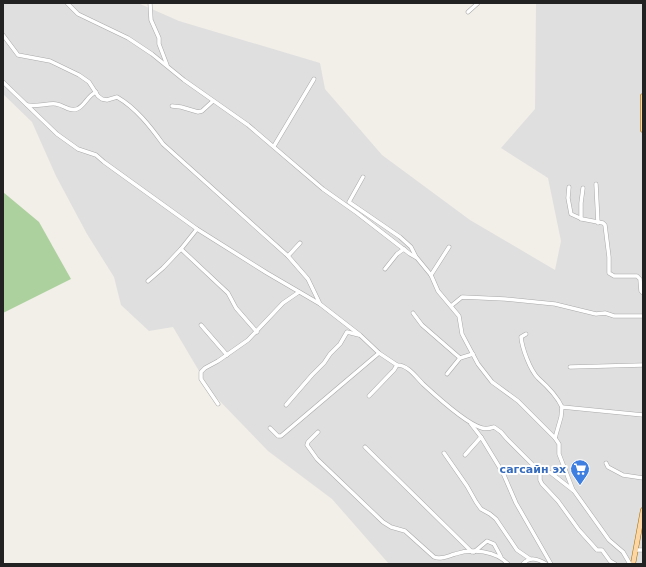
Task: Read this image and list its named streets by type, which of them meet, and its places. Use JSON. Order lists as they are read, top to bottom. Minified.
{"places":{"supermarket":["сагсайн эх"]}}
